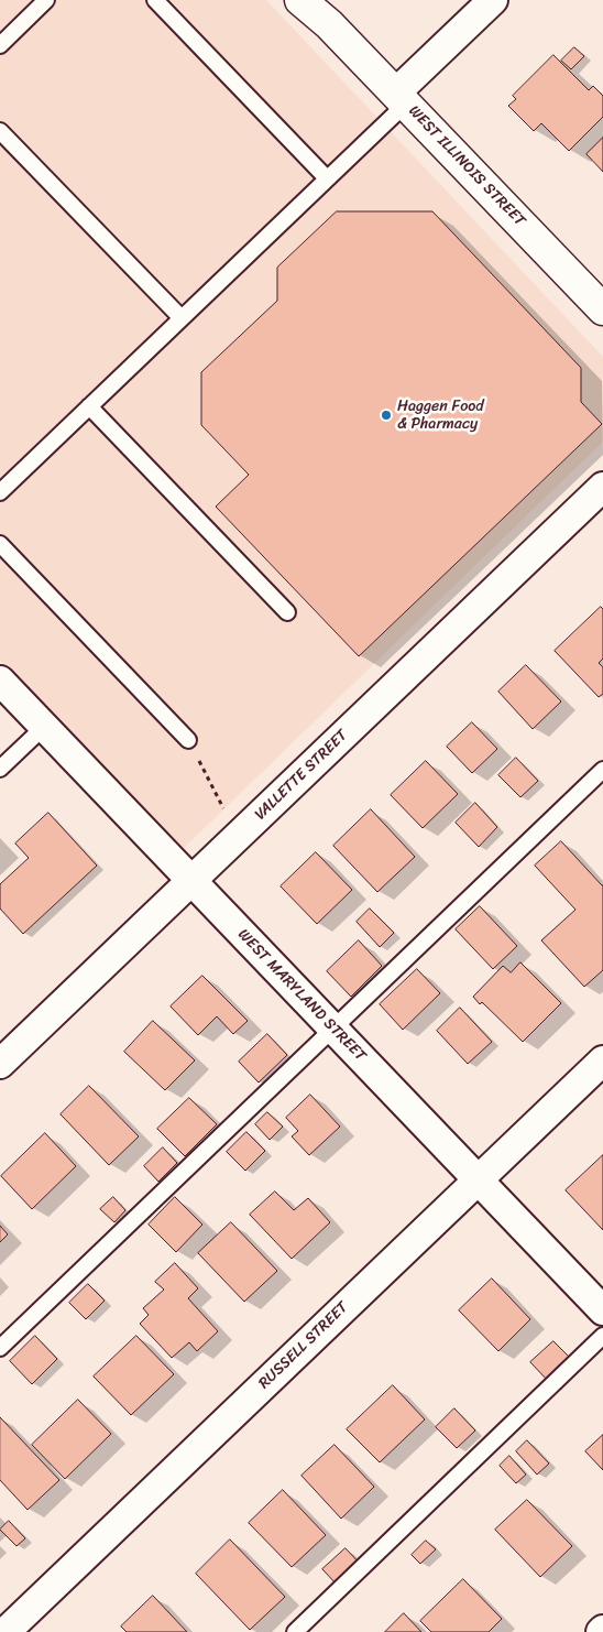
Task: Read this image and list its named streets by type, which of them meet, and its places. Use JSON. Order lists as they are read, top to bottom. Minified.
{"streets":{"main road":["WEST ILLINOIS STREET"],"street":["VALLETTE STREET","WEST MARYLAND STREET","RUSSELL STREET"]},"crossings":[["VALLETTE STREET","WEST MARYLAND STREET"],["WEST MARYLAND STREET","RUSSELL STREET"]],"places":["Haggen Food & Pharmacy"]}
